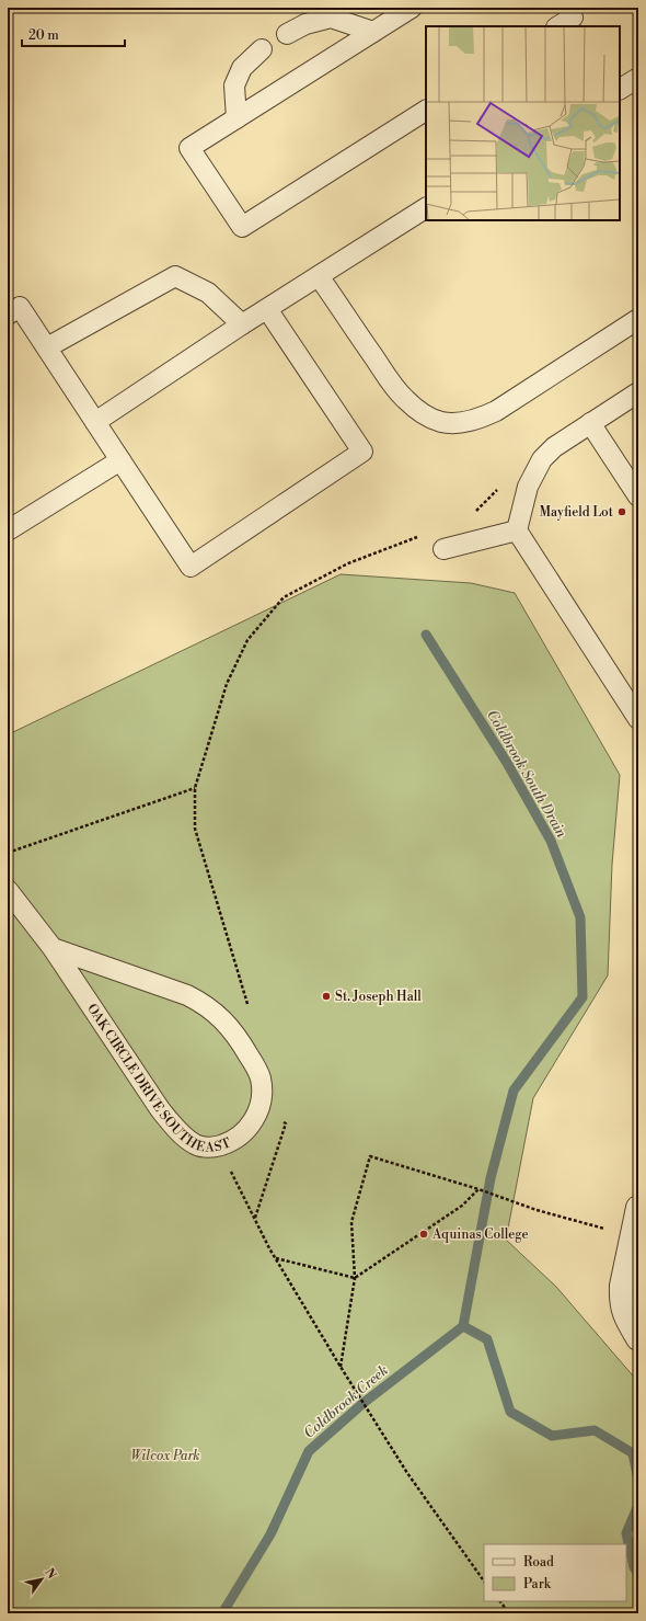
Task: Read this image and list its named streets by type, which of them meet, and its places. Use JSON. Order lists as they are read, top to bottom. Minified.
{"streets":{"lane":["OAK CIRCLE DRIVE SOUTHEAST"]},"water":["Coldbrook South Drain","Coldbrook Creek"],"parks":["Wilcox Park"],"places":["Mayfield Lot","St. Joseph Hall","Aquinas College"],"legend":["Road","Park"],"scale_bar":"20 m","north":"top right"}
